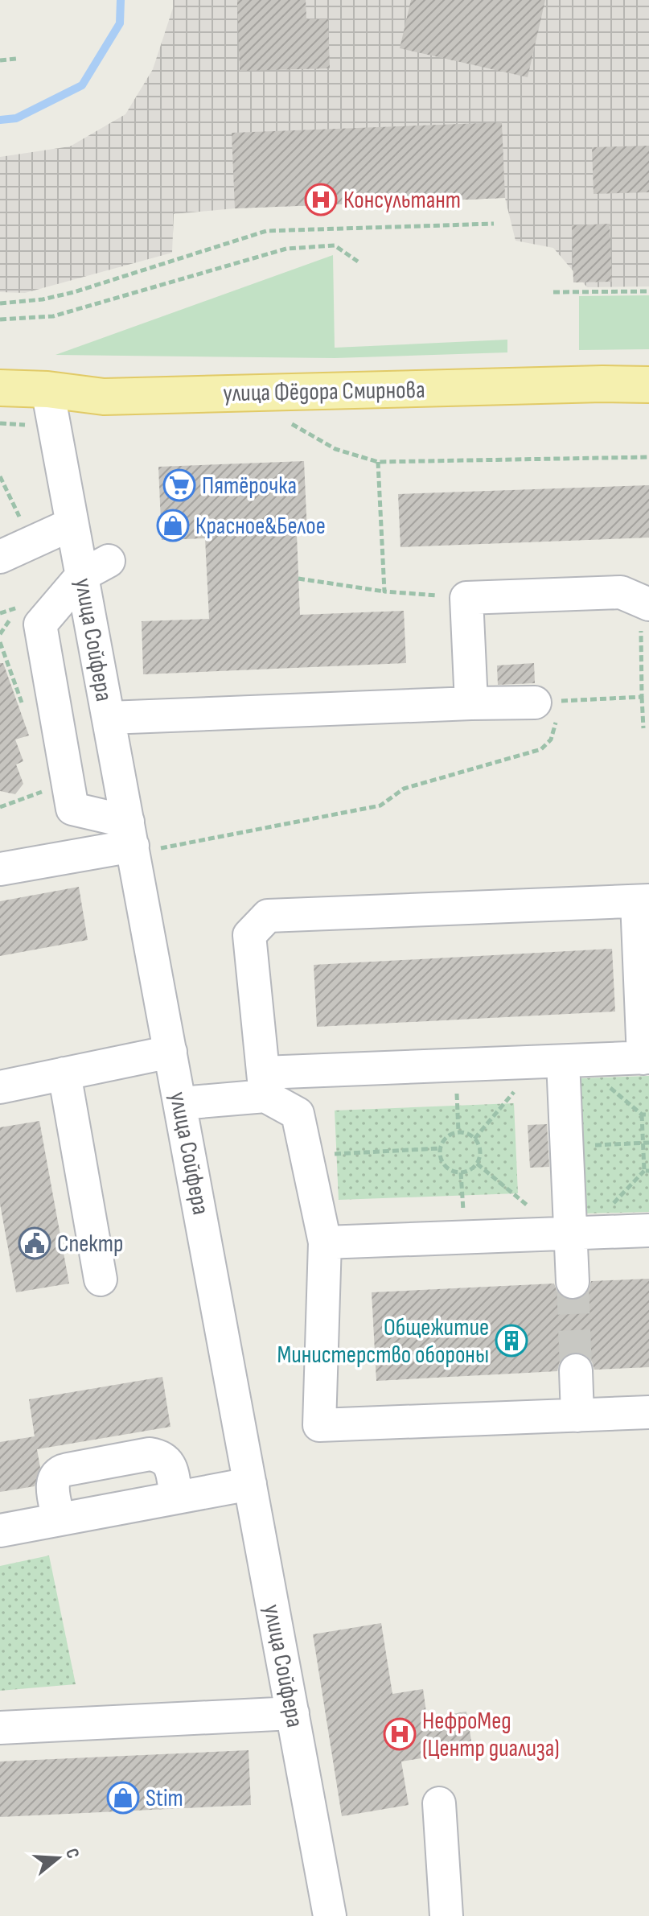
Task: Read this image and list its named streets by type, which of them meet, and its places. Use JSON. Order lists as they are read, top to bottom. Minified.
{"streets":{"main road":["улица Фёдора Смирнова"],"street":["улица Сойфера"]},"crossings":[["улица Фёдора Смирнова","улица Сойфера"]],"places":{"hospital":["Консультант","НефроМед (Центр диализа)"],"supermarket":["Пятёрочка"],"shop":["Красное&Белое","Stim"],"public building":["Спектр"],"building":["Общежитие Министерство обороны"]},"north":"right"}
